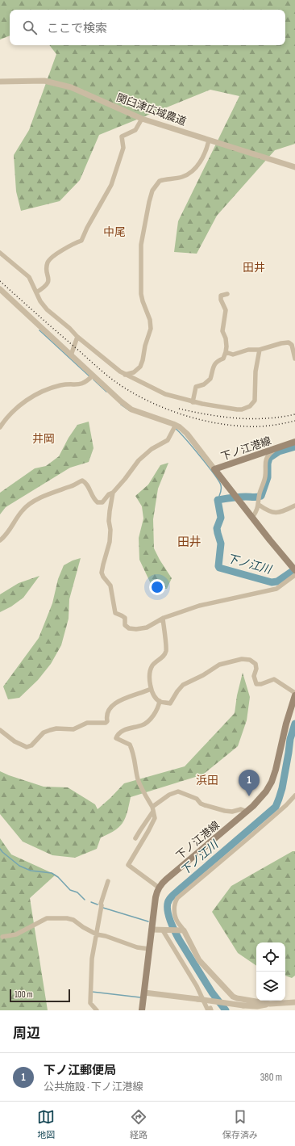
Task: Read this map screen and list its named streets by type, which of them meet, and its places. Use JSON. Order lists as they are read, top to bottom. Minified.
{"streets":{"main road":["下ノ江港線"],"street":["関臼津広域農道"]},"districts":["中尾","田井","井岡","田井","浜田"],"water":["下ノ江川"],"scale_bar":"100 m","page":{"search":"ここで検索","pins":"1","scale":"100 m","heading":"周辺","list":[{"mark":"1","name":"下ノ江郵便局","note":"公共施設 · 下ノ江港線","value":"380 m"}],"nav":["地図","経路","保存済み"]}}
